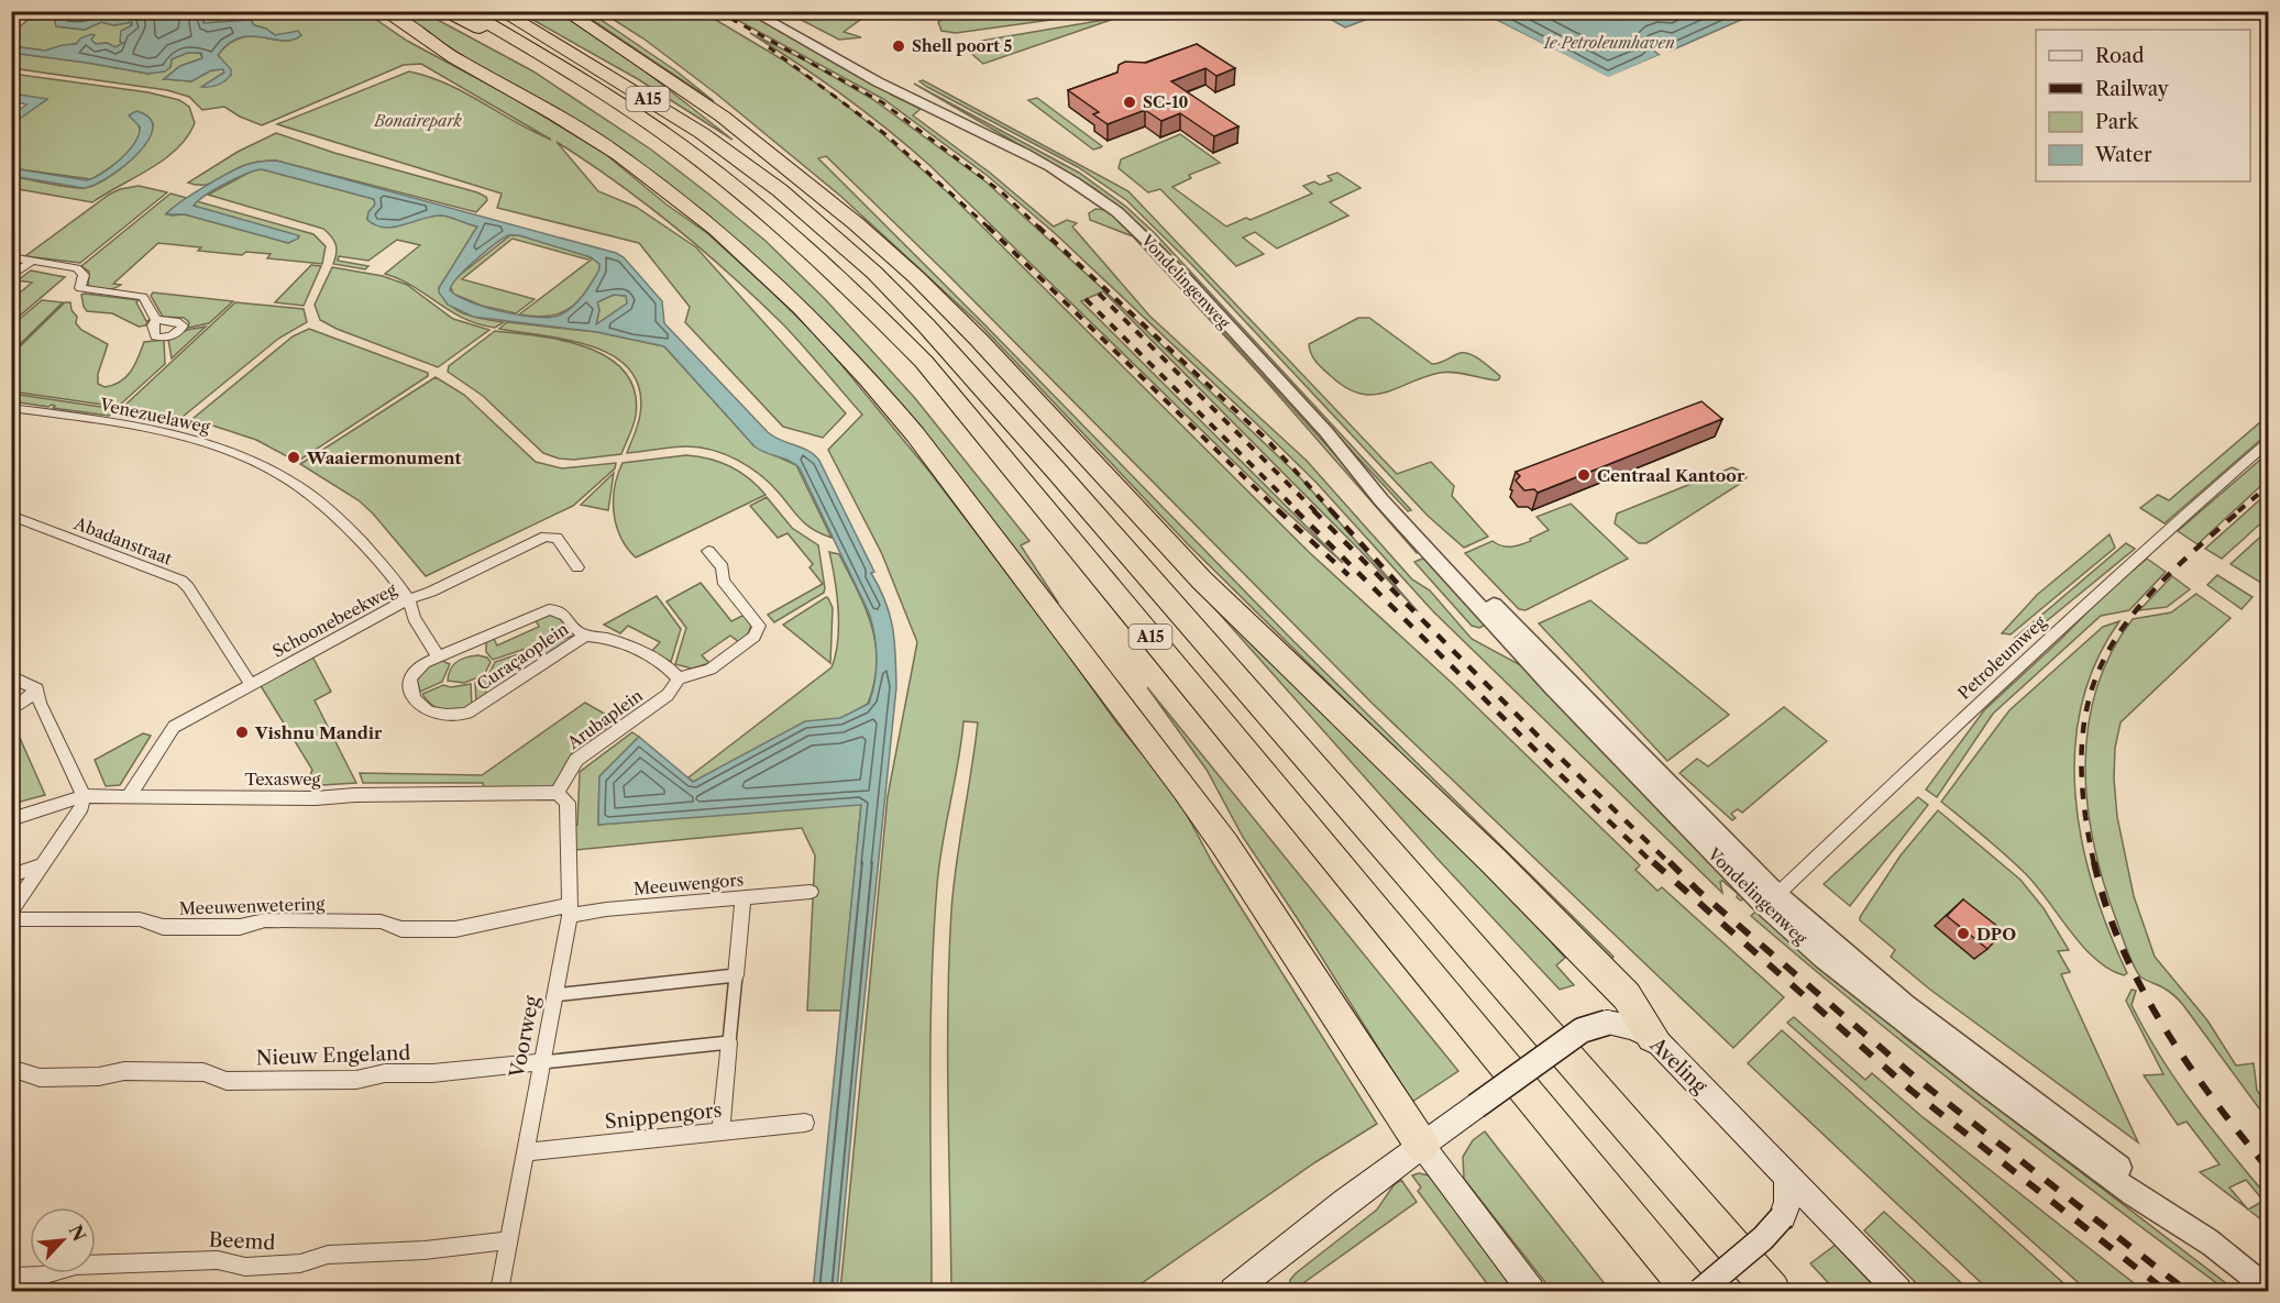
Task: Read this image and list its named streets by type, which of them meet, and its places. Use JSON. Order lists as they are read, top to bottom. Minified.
{"streets":{"highway":["A15"],"main road":["Aveling"],"street":["Vondelingenweg","Venezuelaweg","Abadanstraat","Schoonebeekweg","Curaçaoplein","Petroleumweg","Arubaplein","Texasweg","Meeuwengors","Meeuwenwetering","Voorweg","Nieuw Engeland","Snippengors","Beemd"]},"crossings":[["A15","Aveling"],["Vondelingenweg","Petroleumweg"],["Venezuelaweg","Schoonebeekweg"],["Venezuelaweg","Curaçaoplein"],["Abadanstraat","Schoonebeekweg"],["Schoonebeekweg","Texasweg"],["Arubaplein","Texasweg"],["Arubaplein","Voorweg"],["Texasweg","Voorweg"],["Meeuwengors","Meeuwenwetering"],["Meeuwengors","Voorweg"],["Meeuwenwetering","Voorweg"],["Voorweg","Nieuw Engeland"],["Voorweg","Snippengors"],["Voorweg","Beemd"]],"water":["1e Petroleumhaven"],"parks":["Bonairepark"],"places":["Shell poort 5","SC-10","Waaiermonument","Centraal Kantoor","Vishnu Mandir","DPO"],"legend":["Road","Railway","Park","Water"],"north":"top right"}
